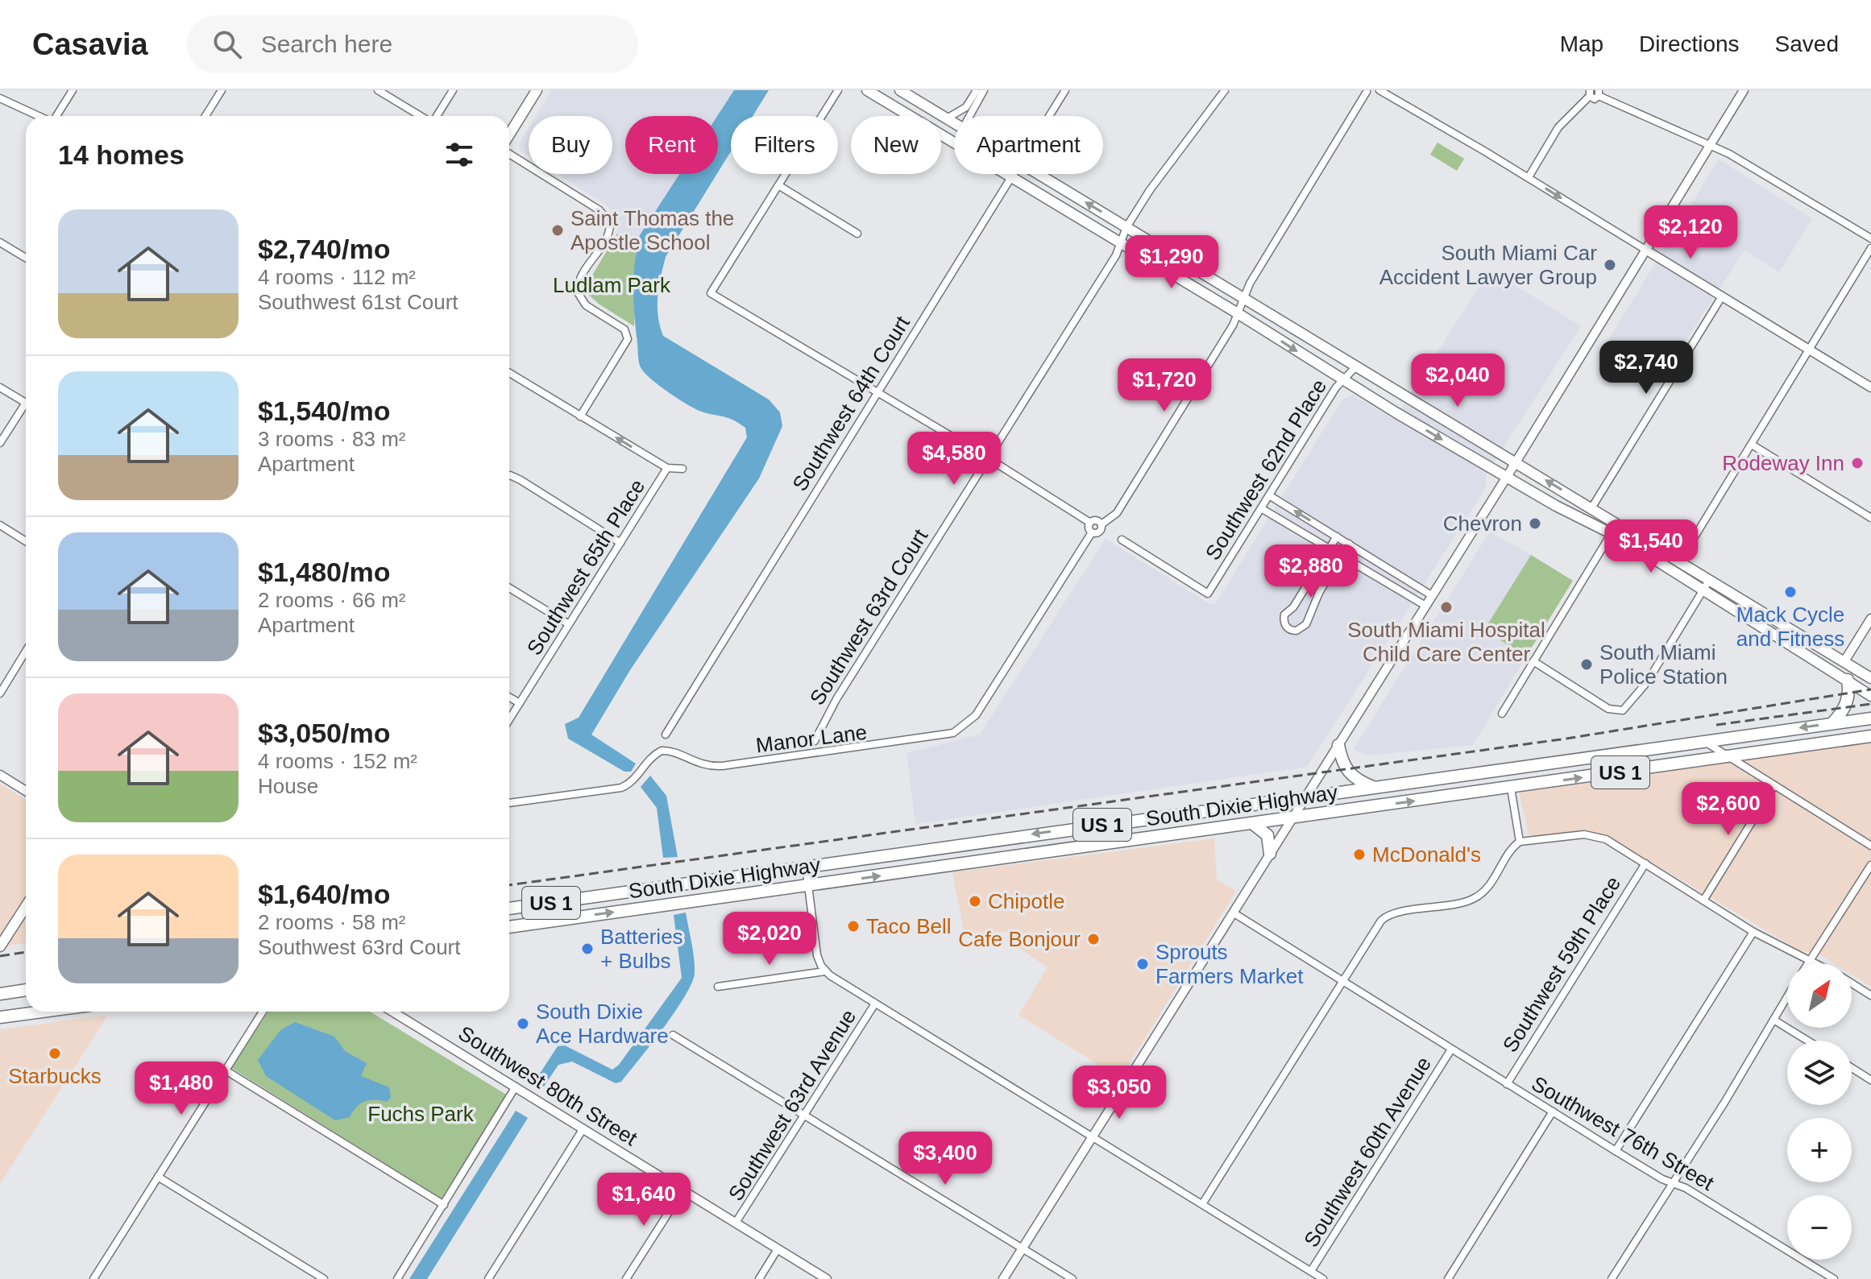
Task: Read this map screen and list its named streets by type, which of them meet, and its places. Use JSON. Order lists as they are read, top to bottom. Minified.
{"streets":{"highway":["US 1","South Dixie Highway"],"street":["Southwest 64th Court","Southwest 62nd Place","Southwest 65th Place","Southwest 63rd Court","Manor Lane","Southwest 59th Place","Southwest 80th Street","Southwest 63rd Avenue","Southwest 76th Street","Southwest 60th Avenue"]},"crossings":[["Southwest 59th Place","Southwest 76th Street"],["Southwest 80th Street","Southwest 63rd Avenue"],["Southwest 76th Street","Southwest 60th Avenue"]],"parks":["Ludlam Park","Fuchs Park"],"places":["Saint Thomas the Apostle School","South Miami Car Accident Lawyer Group","Rodeway Inn","Chevron","Mack Cycle and Fitness","South Miami Hospital Child Care Center","South Miami Police Station","McDonald's","Chipotle","Taco Bell","Cafe Bonjour","Batteries + Bulbs","Sprouts Farmers Market","South Dixie Ace Hardware","Starbucks"],"north":"top right","page":{"header":"Casavia","search":"Search here","nav":["Map","Directions","Saved"],"chip":["Buy","Rent","Filters","New","Apartment"],"heading":"14 homes","list":[{"name":"$2,740/mo","note":"4 rooms · 112 m² · Southwest 61st Court"},{"name":"$1,540/mo","note":"3 rooms · 83 m² · Apartment"},{"name":"$1,480/mo","note":"2 rooms · 66 m² · Apartment"},{"name":"$3,050/mo","note":"4 rooms · 152 m² · House"},{"name":"$1,640/mo","note":"2 rooms · 58 m² · Southwest 63rd Court"}],"price":["$2,120","$1,290","$2,740","$2,040","$1,720","$4,580","$1,540","$2,880","$2,600","$2,020","$1,480","$3,050","$3,400","$1,640"],"map_buttons":["+","−"]}}
